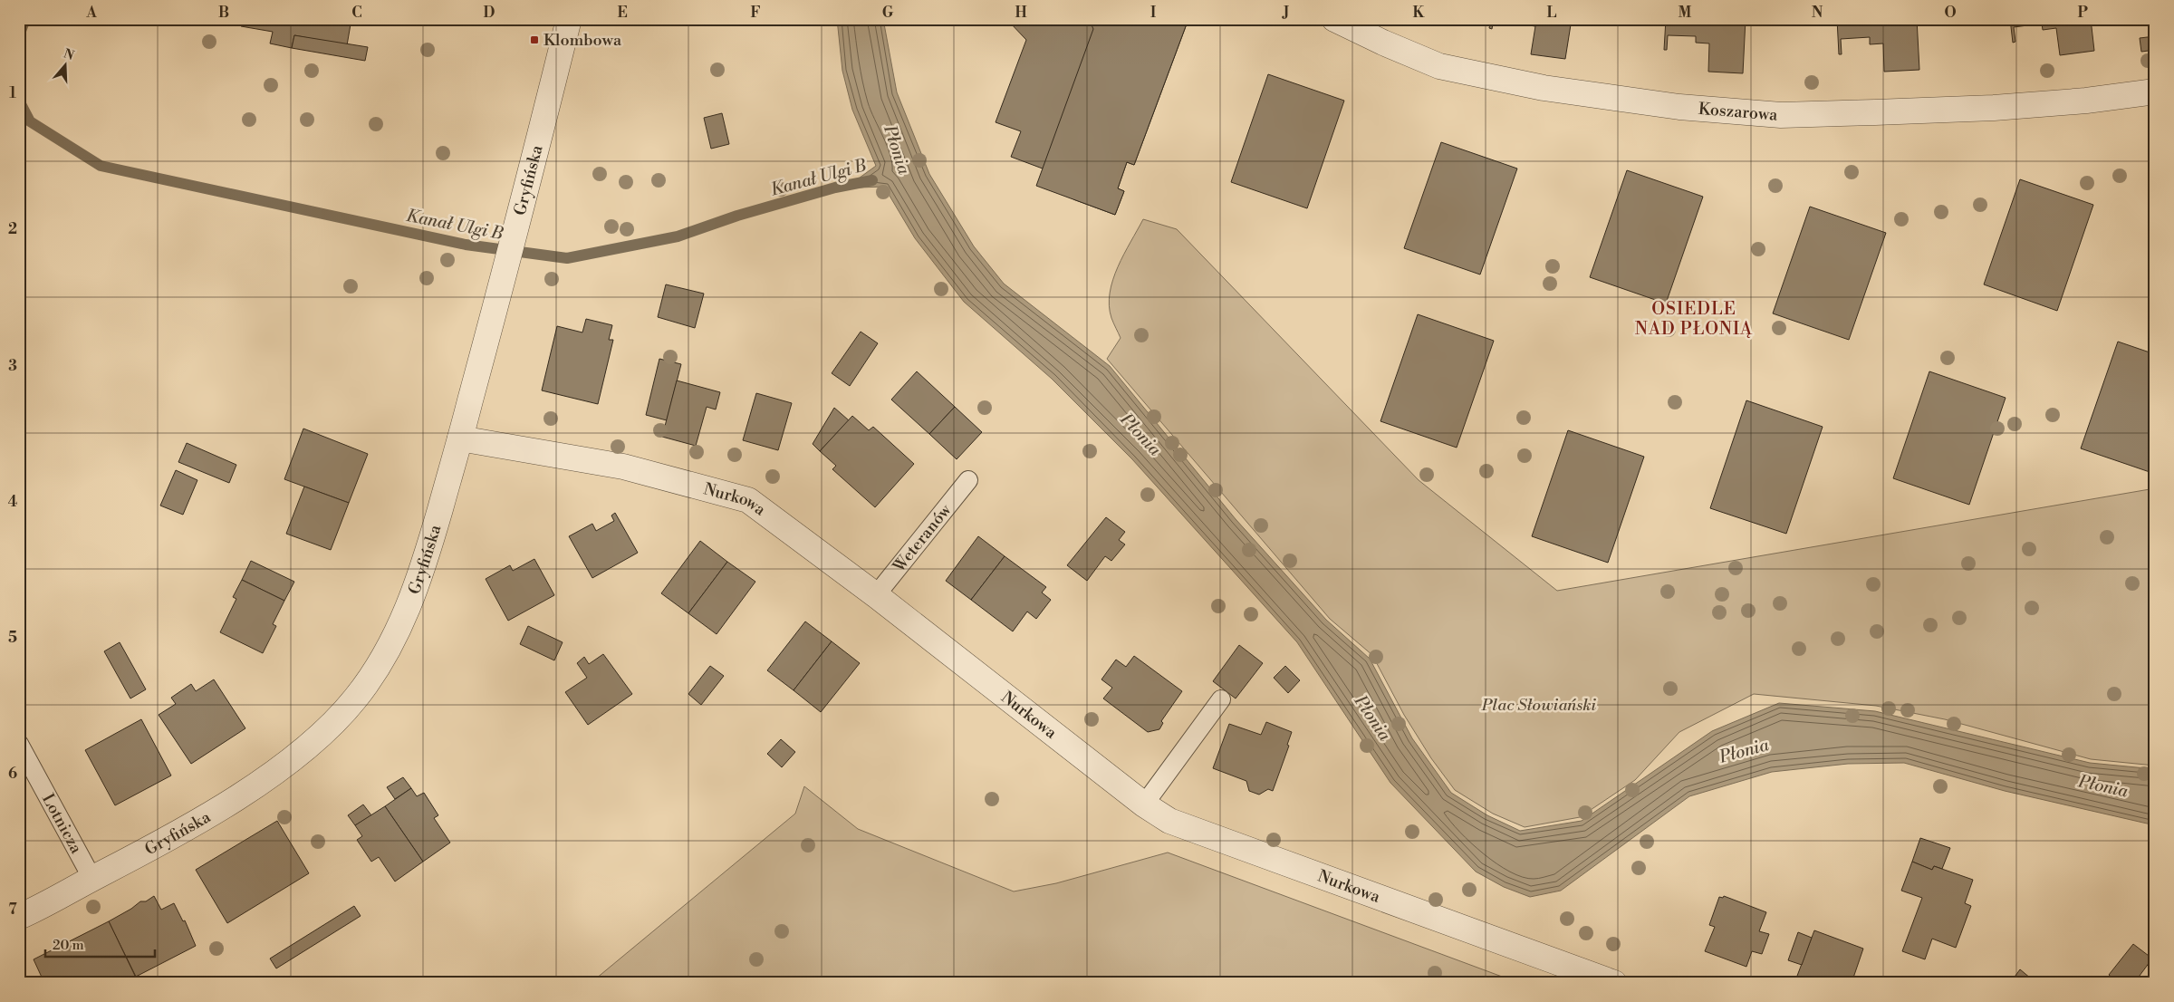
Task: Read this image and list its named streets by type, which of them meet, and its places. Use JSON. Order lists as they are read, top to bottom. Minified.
{"streets":{"street":["Koszarowa","Gryfińska","Nurkowa"],"lane":["Weteranów","Lotnicza"]},"crossings":[["Gryfińska","Nurkowa"],["Gryfińska","Lotnicza"],["Nurkowa","Weteranów"]],"districts":["OSIEDLE NAD PŁONIĄ"],"water":["Płonia","Kanał Ulgi B"],"parks":["Plac Słowiański"],"places":{"transit":["Klombowa"]},"scale_bar":"20 m","north":"top","grid":{"columns":["A","B","C","D","E","F","G","H","I","J","K","L","M","N","O","P"],"rows":["1","2","3","4","5","6","7"]}}
